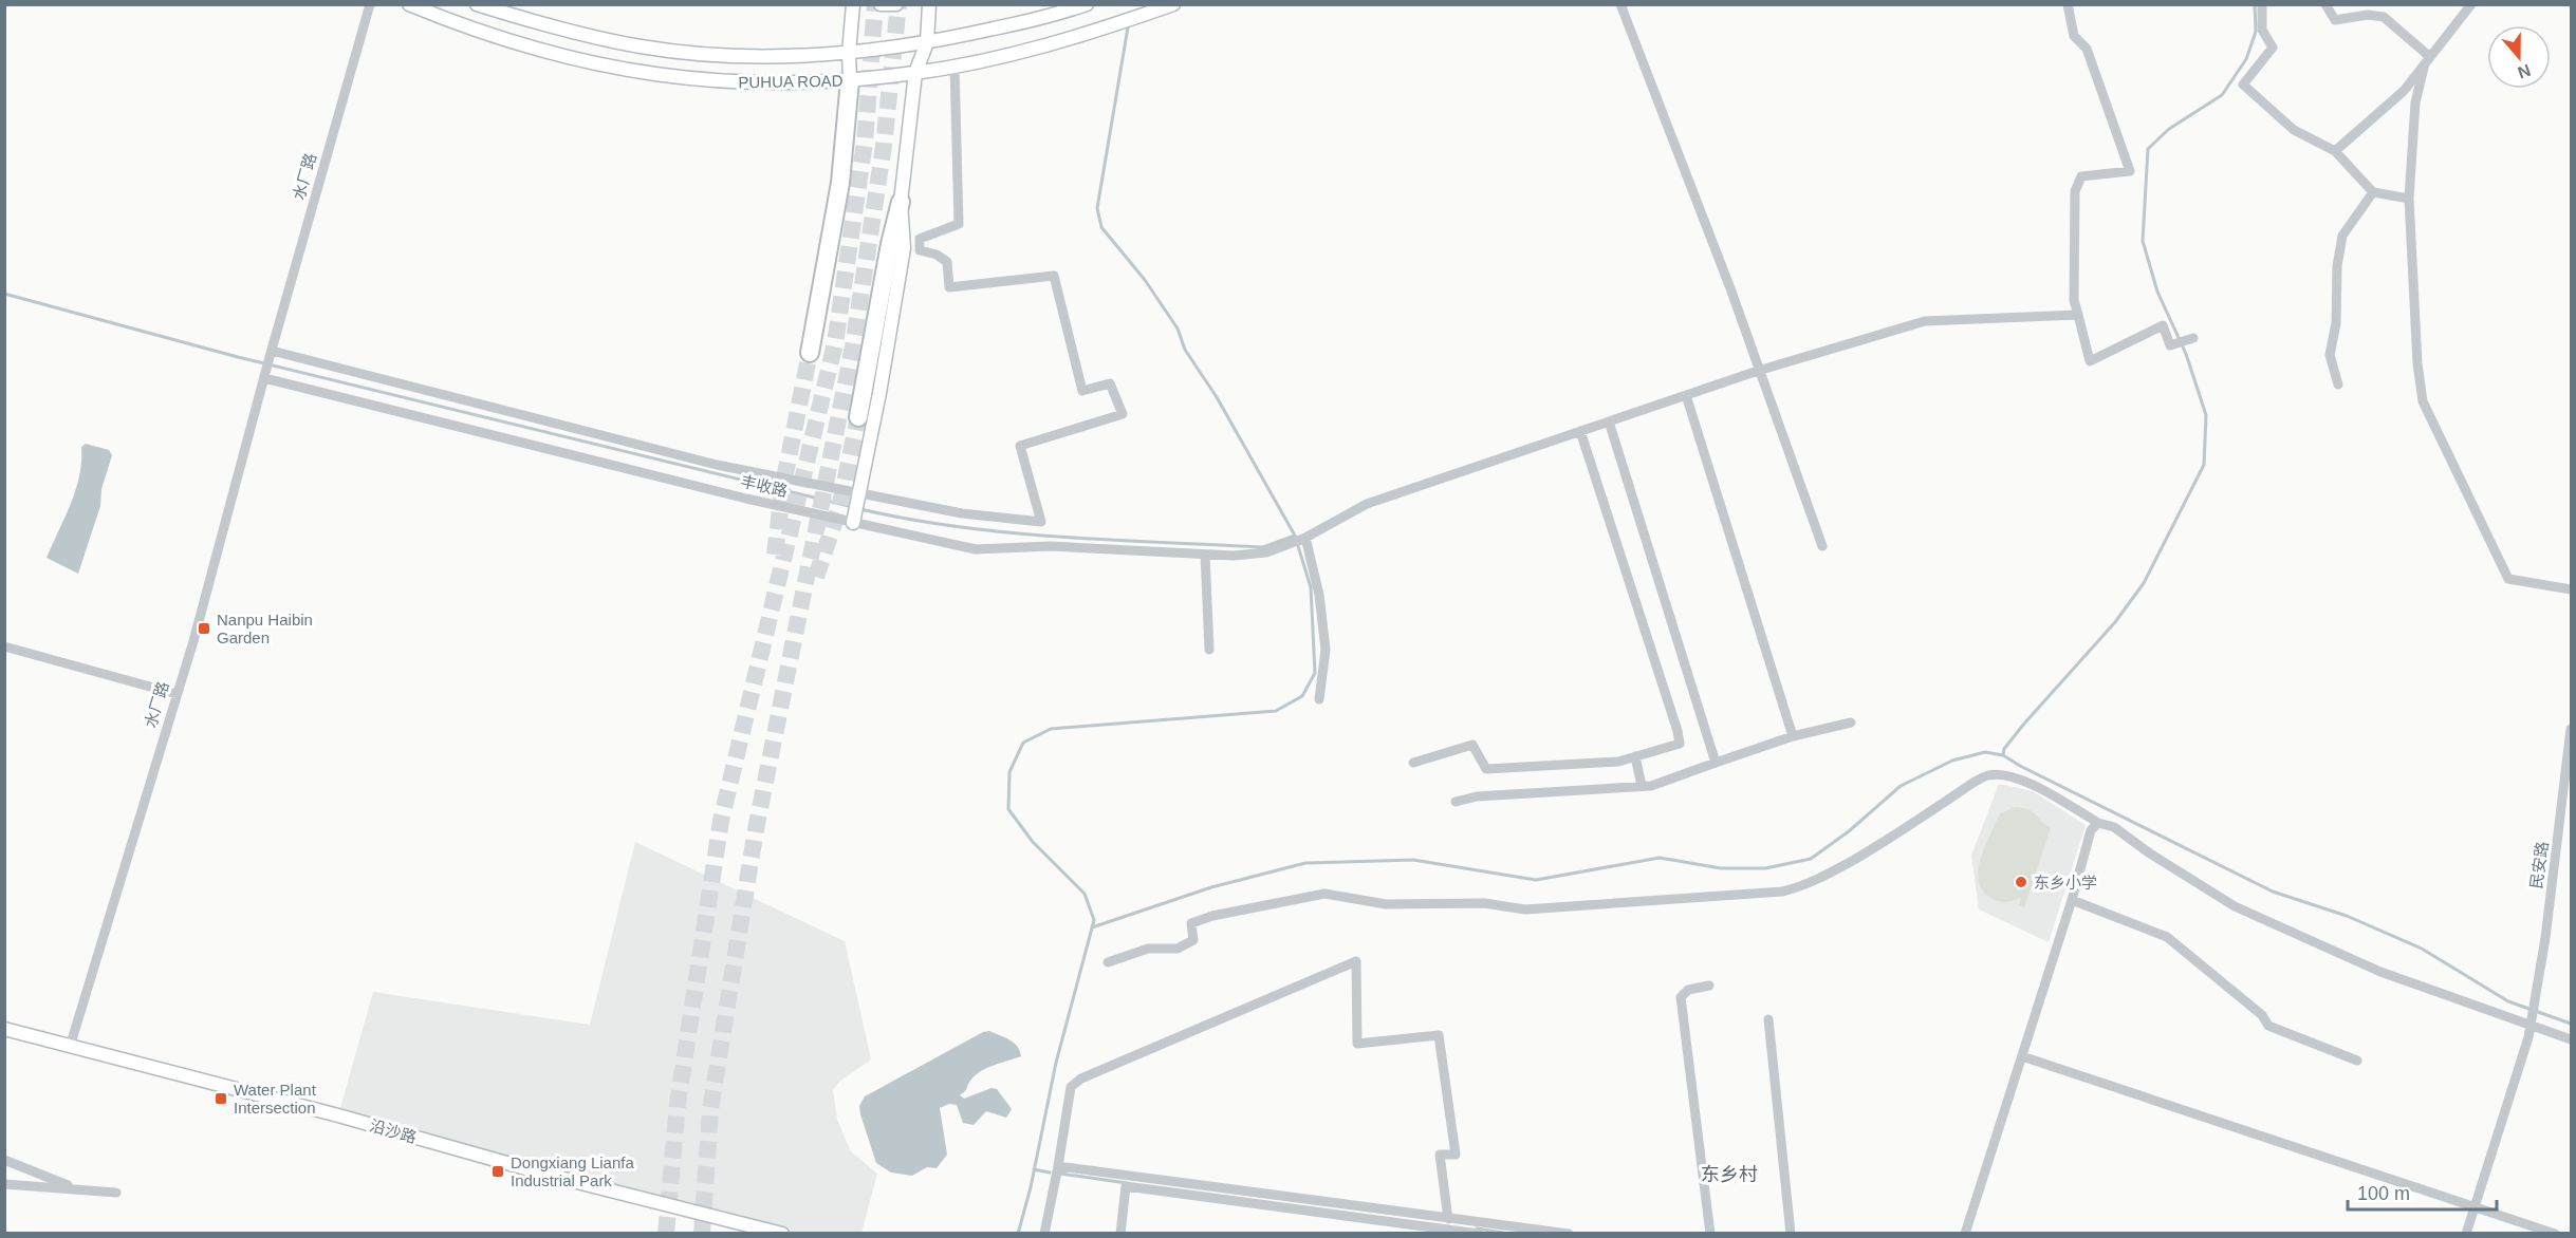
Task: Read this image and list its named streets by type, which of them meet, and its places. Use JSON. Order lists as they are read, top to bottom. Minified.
{"streets":{"main road":["PUHUA ROAD","沿沙路"],"street":["水厂路","丰收路","民安路"]},"crossings":[["水厂路","丰收路"],["水厂路","沿沙路"]],"districts":["东乡村"],"places":{"transit":["Nanpu Haibin Garden","Water Plant Intersection","Dongxiang Lianfa Industrial Park"],"other":["东乡小学"]},"scale_bar":"100 m","north":"bottom"}
